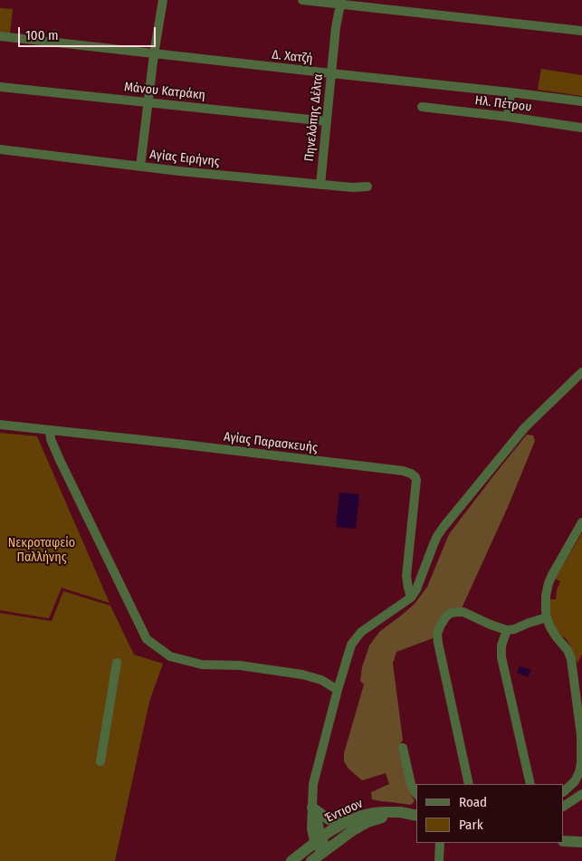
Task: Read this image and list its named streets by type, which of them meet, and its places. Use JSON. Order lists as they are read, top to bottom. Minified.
{"streets":{"street":["Δ. Χατζή","Μάνου Κατράκη","Ηλ. Πέτρου","Πηνελόπης Δέλτα","Αγίας Ειρήνης","Αγίας Παρασκευής","Έντισον"]},"crossings":[["Δ. Χατζή","Πηνελόπης Δέλτα"],["Μάνου Κατράκη","Πηνελόπης Δέλτα"],["Πηνελόπης Δέλτα","Αγίας Ειρήνης"]],"parks":["Νεκροταφείο Παλλήνης"],"legend":["Road","Park"],"scale_bar":"100 m"}
